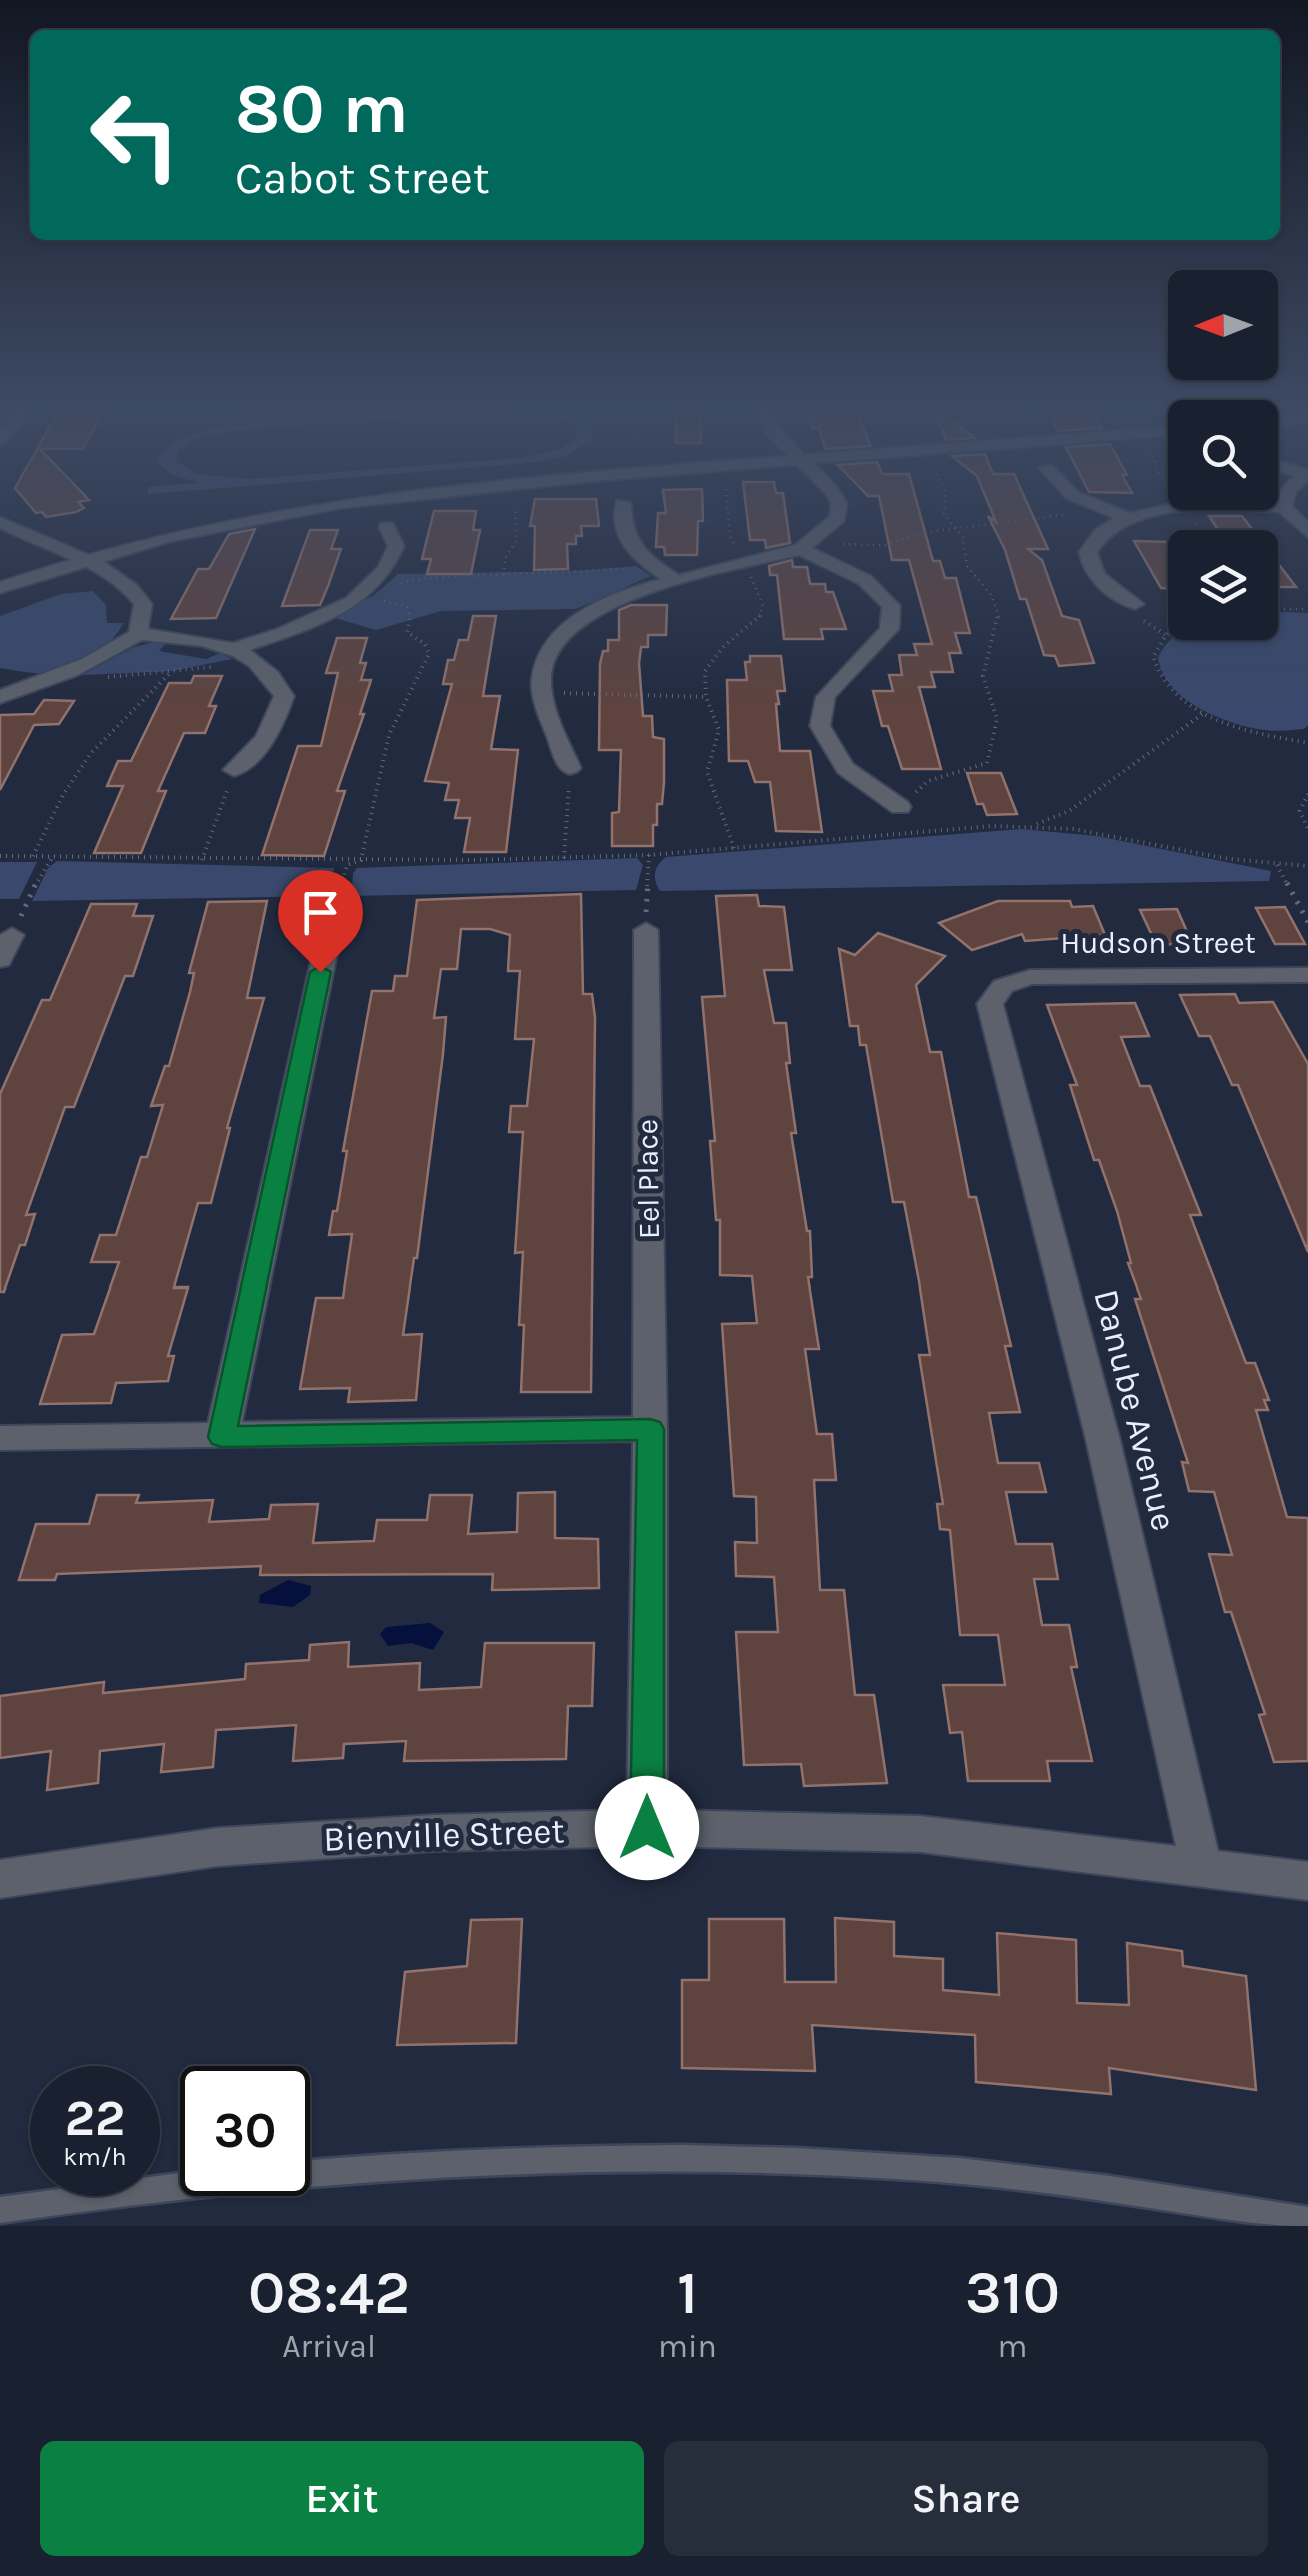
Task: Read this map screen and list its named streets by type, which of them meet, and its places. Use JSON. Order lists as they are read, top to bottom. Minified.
{"streets":{"street":["Hudson Street","Eel Place","Danube Avenue","Bienville Street"]},"crossings":[["Hudson Street","Danube Avenue"],["Eel Place","Bienville Street"],["Danube Avenue","Bienville Street"]],"north":"left","page":{"turn":["80 m","Cabot Street"],"speed":"22 km/h","limit":"30","eta":["08:42","Arrival","1","min","310","m"],"buttons":["Exit","Share"]}}
